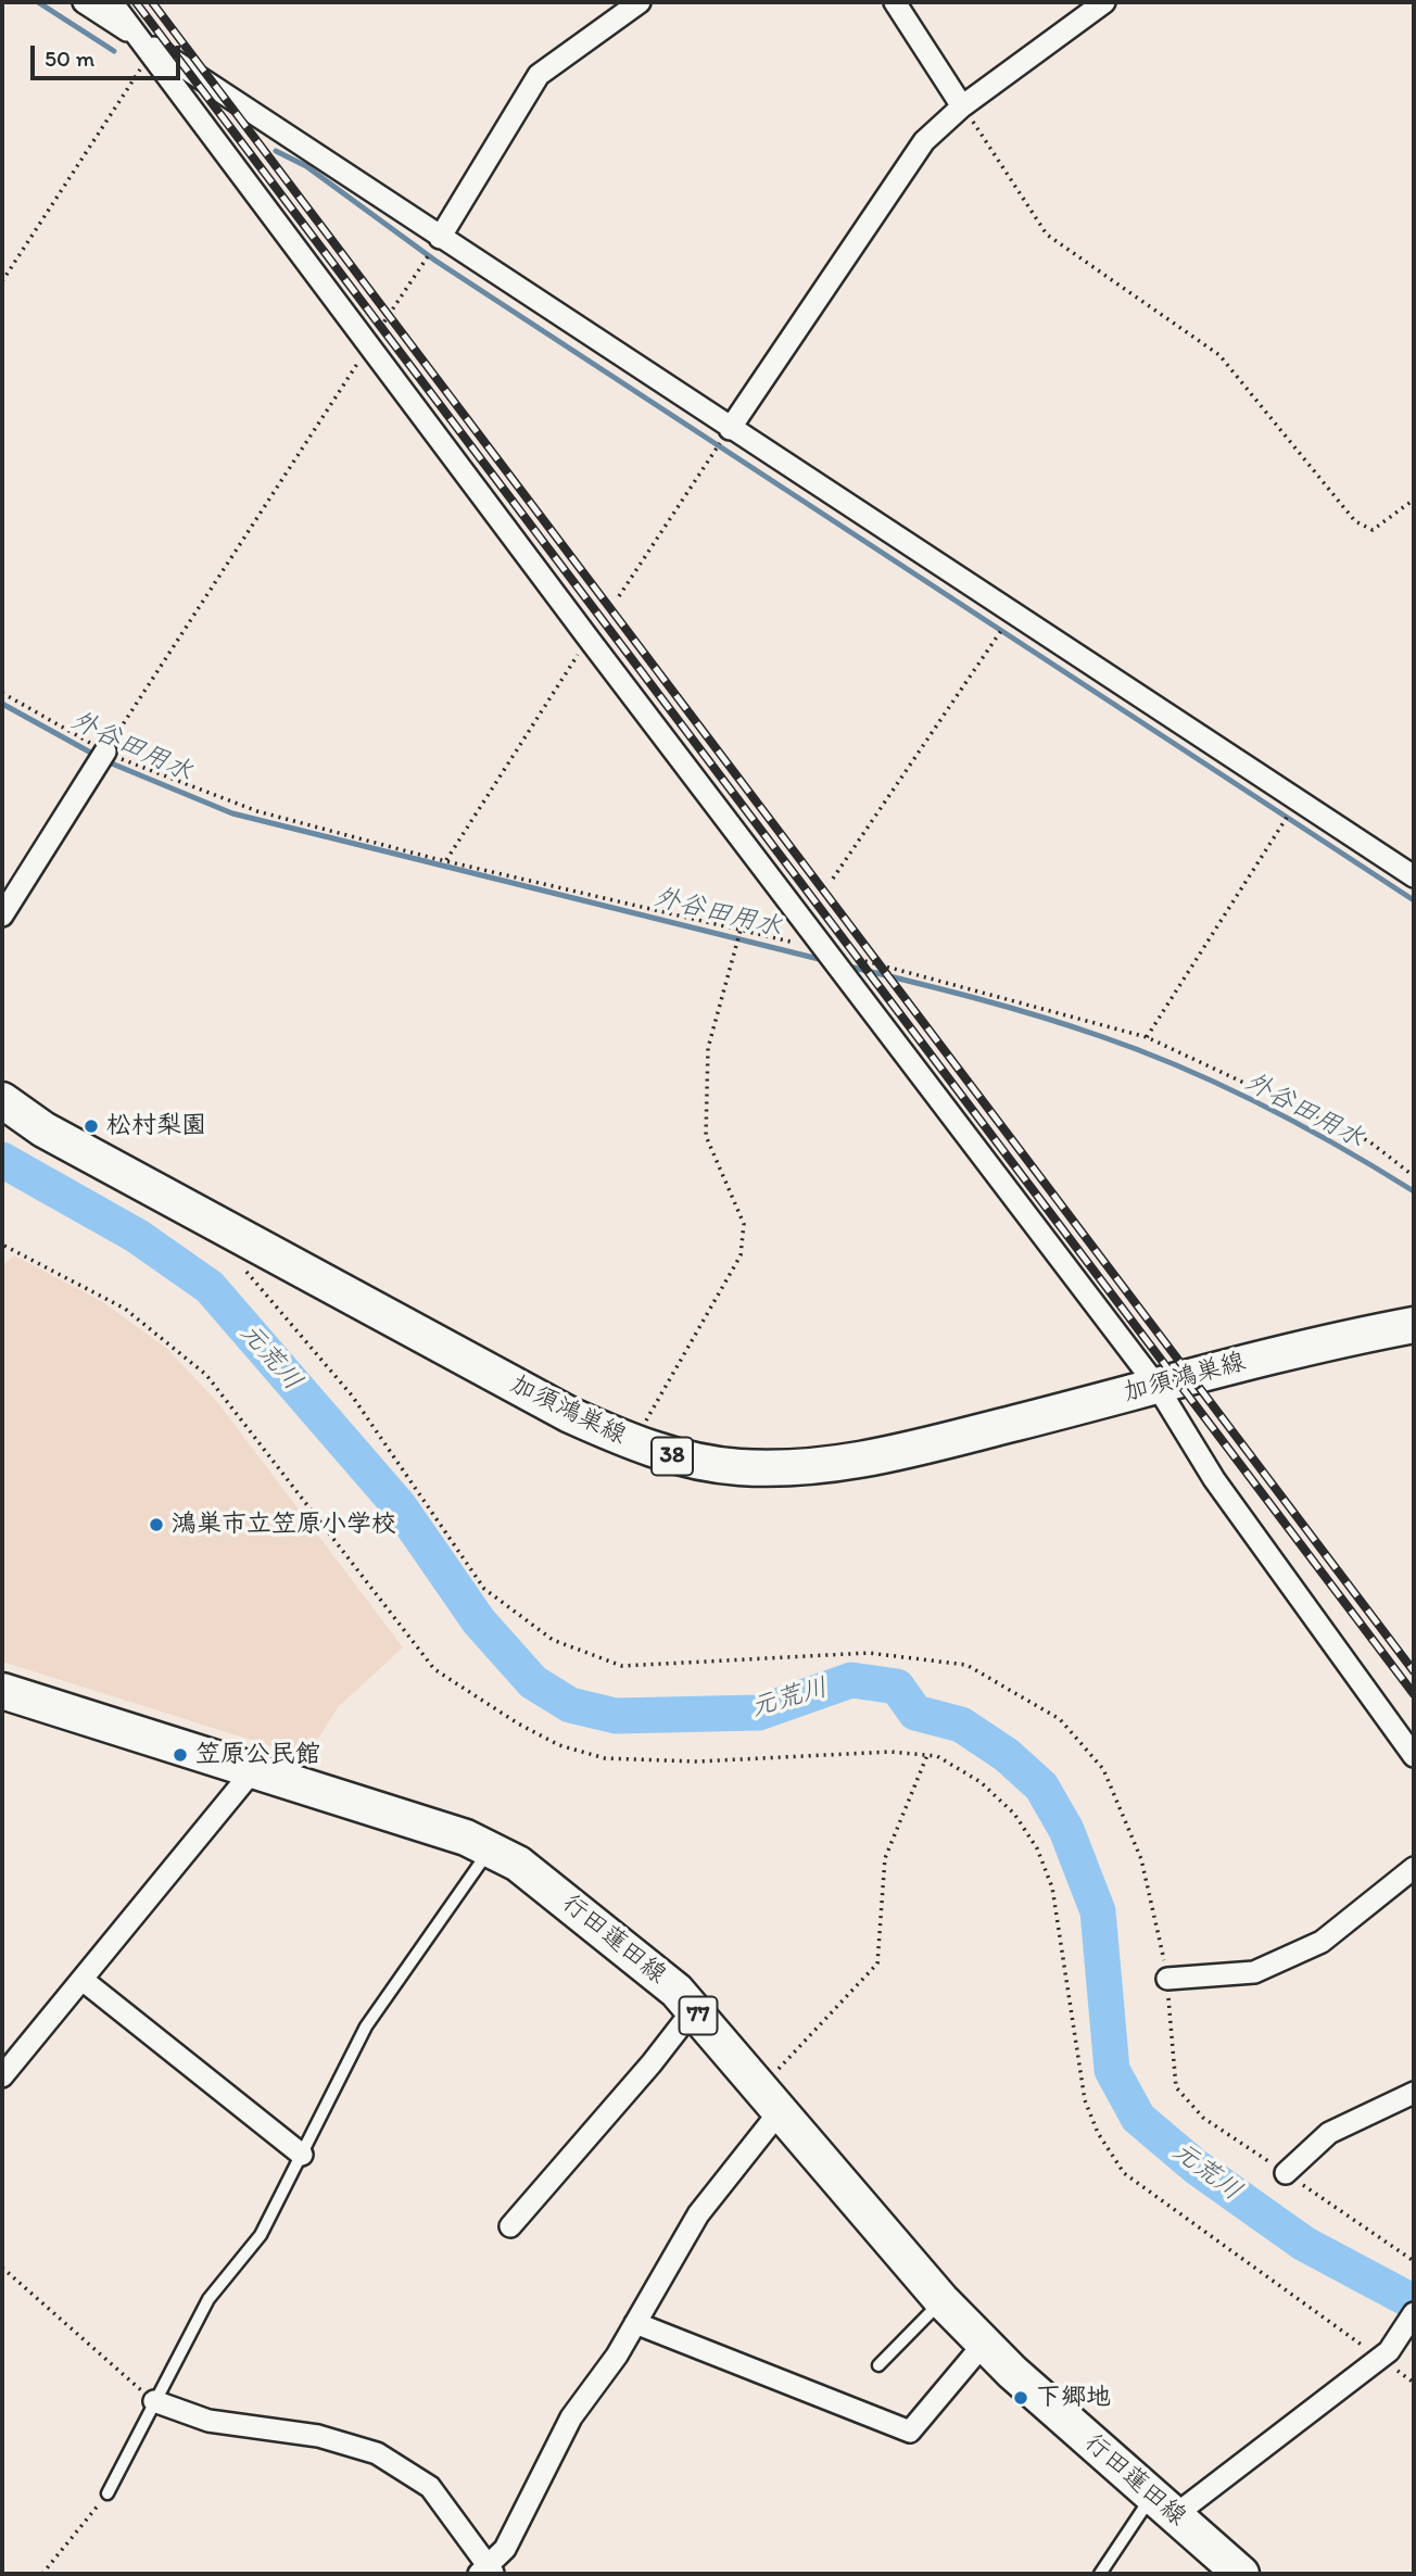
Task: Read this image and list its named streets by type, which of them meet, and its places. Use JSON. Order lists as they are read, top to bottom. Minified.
{"streets":{"main road":["加須鴻巣線","38","行田蓮田線","77"]},"water":["外谷田用水","元荒川"],"places":["松村梨園","鴻巣市立笠原小学校","笠原公民館","下郷地"],"scale_bar":"50 m"}
